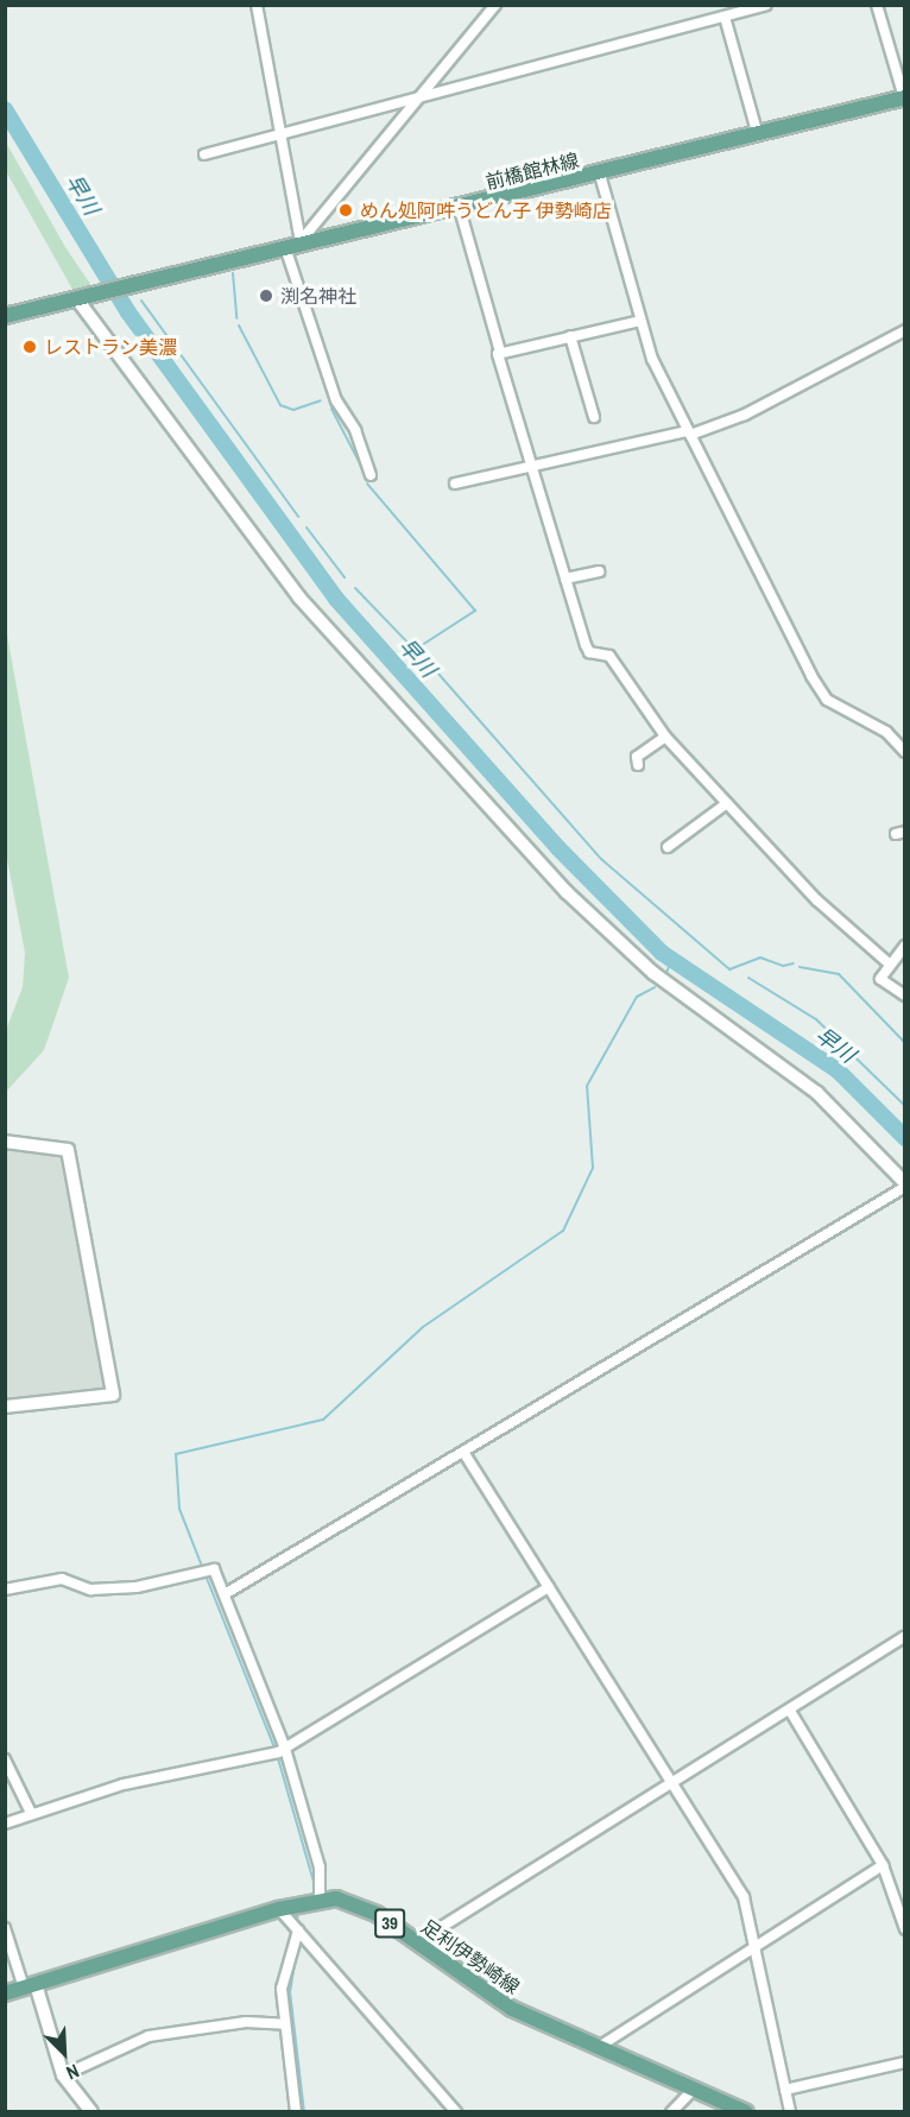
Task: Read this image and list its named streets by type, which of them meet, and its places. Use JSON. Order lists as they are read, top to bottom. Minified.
{"streets":{"main road":["前橋館林線","39","足利伊勢崎線"]},"water":["早川"],"places":["めん処阿吽うどん子 伊勢崎店","渕名神社","レストラン美濃"],"north":"bottom right"}
